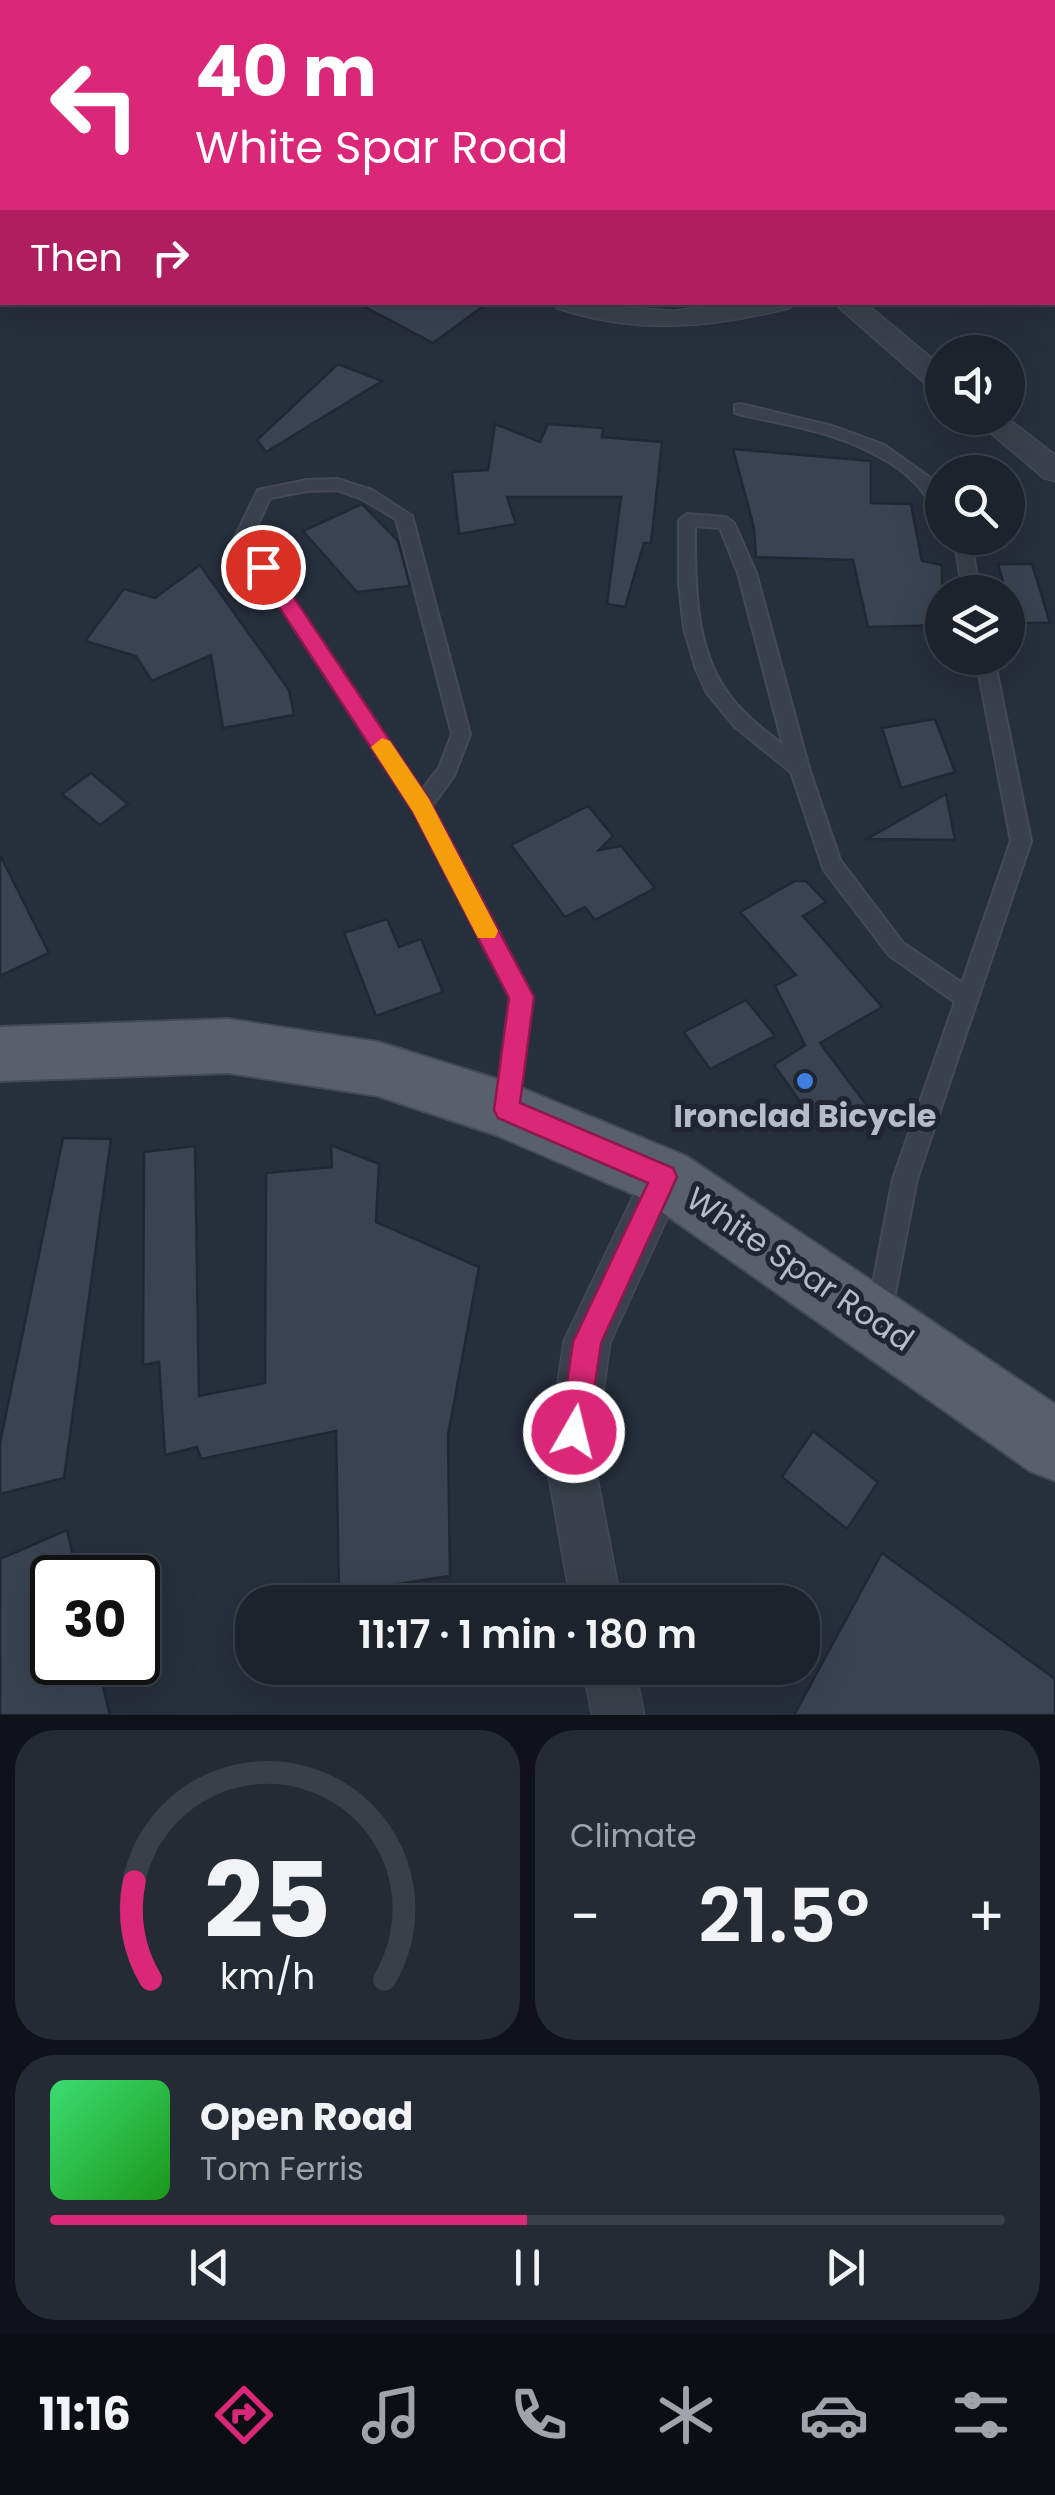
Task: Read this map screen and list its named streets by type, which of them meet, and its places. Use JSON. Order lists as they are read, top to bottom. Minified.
{"streets":{"main road":["White Spar Road"]},"places":["Ironclad Bicycle"],"page":{"turn":["40 m","White Spar Road"],"then":"Then","limit":"30","trip":"11:17 · 1 min · 180 m","tile":"Climate","heat":["−","21.5°","+"],"song":["Open Road","Tom Ferris"],"tabs":"11:16","gauge":["25","km/h"]}}
